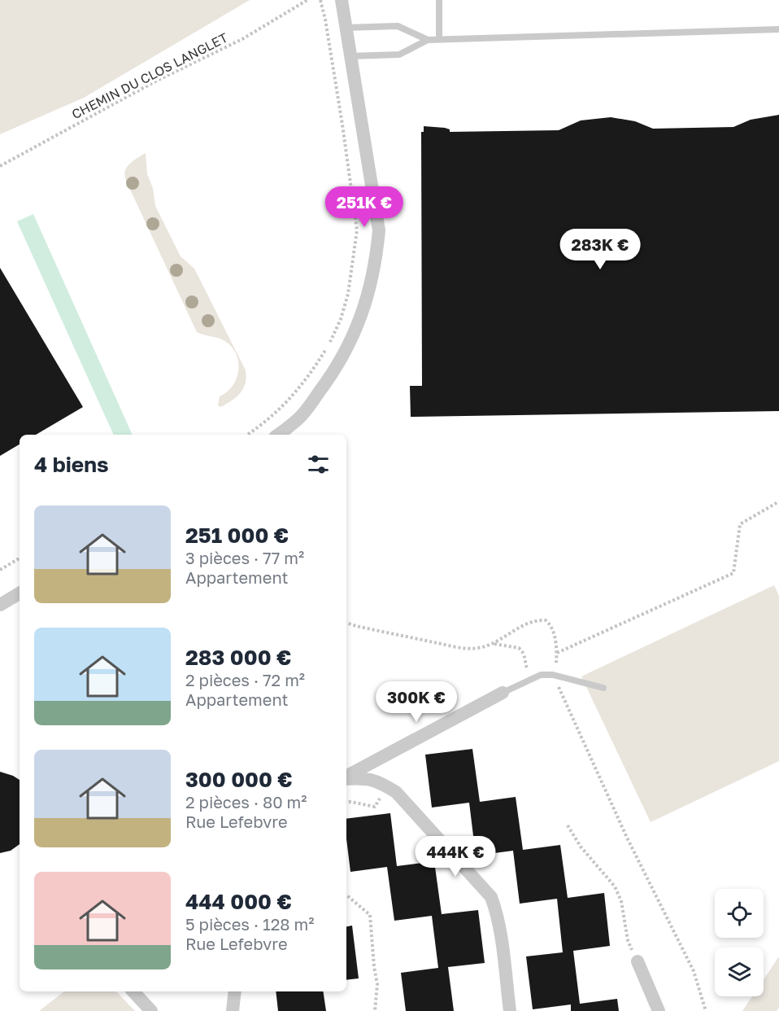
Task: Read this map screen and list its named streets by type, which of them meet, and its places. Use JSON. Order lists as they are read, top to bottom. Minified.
{"streets":{"path":["CHEMIN DU CLOS LANGLET"]},"page":{"price":["251K €","283K €","300K €","444K €"],"heading":"4 biens","list":[{"name":"251 000 €","note":"3 pièces · 77 m² · Appartement"},{"name":"283 000 €","note":"2 pièces · 72 m² · Appartement"},{"name":"300 000 €","note":"2 pièces · 80 m² · Rue Lefebvre"},{"name":"444 000 €","note":"5 pièces · 128 m² · Rue Lefebvre"}]}}
